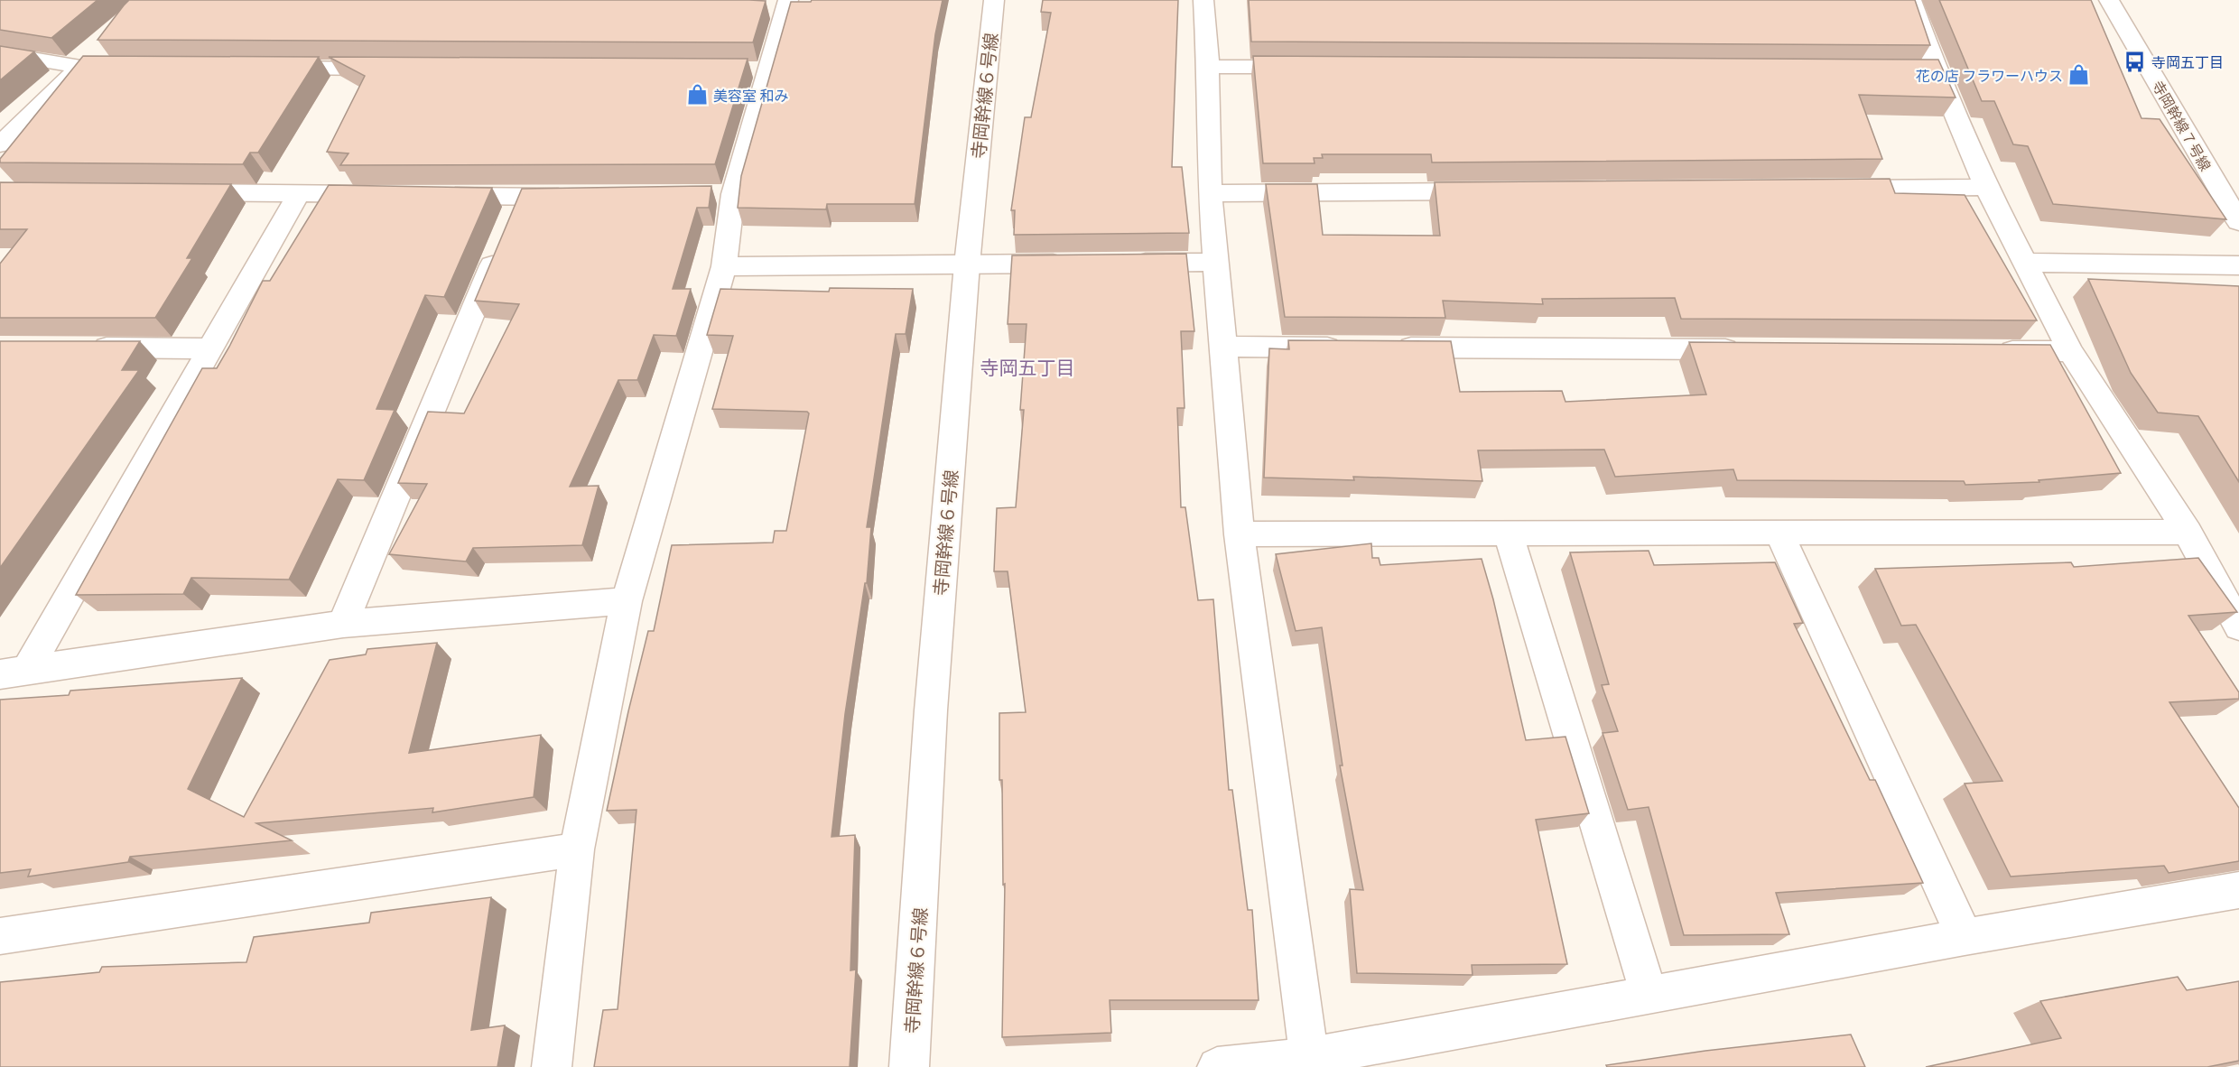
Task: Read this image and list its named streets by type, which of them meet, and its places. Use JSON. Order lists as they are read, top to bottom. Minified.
{"streets":{"street":["寺岡幹線６号線","寺岡幹線７号線"]},"districts":["寺岡五丁目"],"places":{"bus stop":["寺岡五丁目"],"shop":["花の店 フラワーハウス","美容室 和み"]}}
